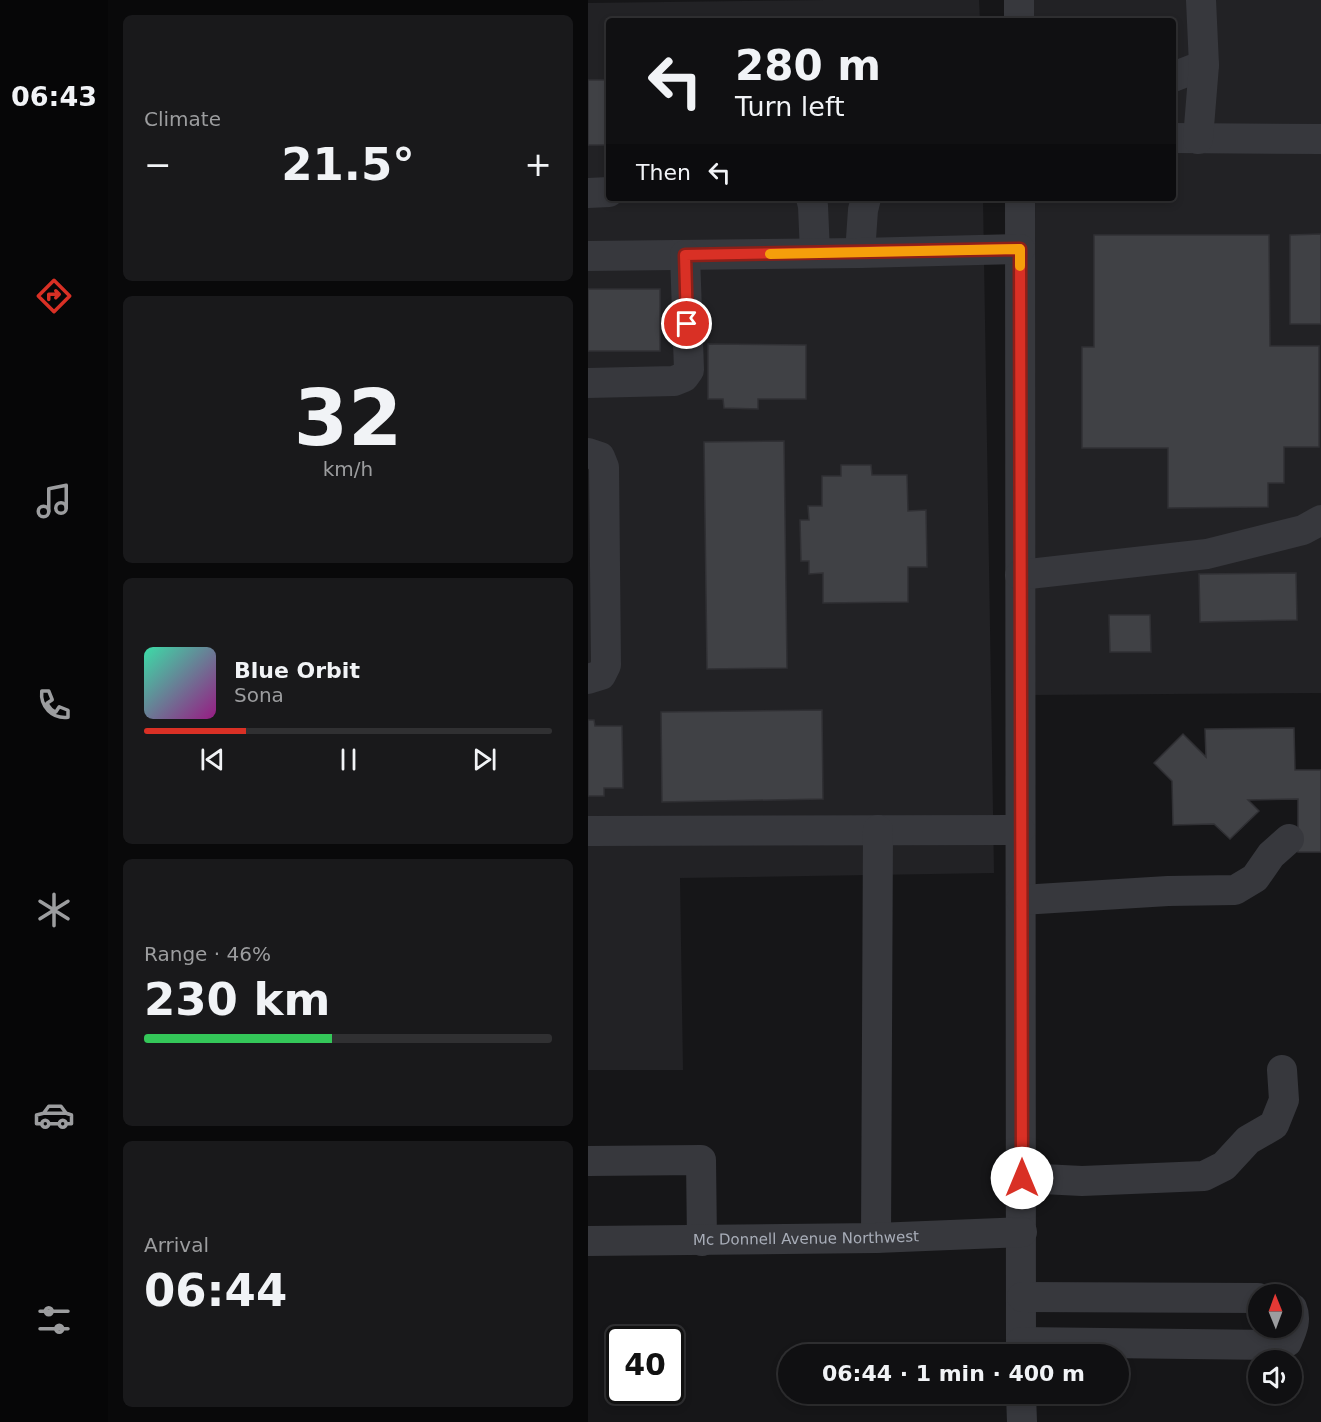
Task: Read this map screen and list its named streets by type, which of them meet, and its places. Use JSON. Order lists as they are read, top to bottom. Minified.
{"streets":{"street":["Mc Donnell Avenue Northwest"]},"north":"top","page":{"tabs":"06:43","tile":["Climate",["32","km/h"],["Range · 46%","230 km"],["Arrival","06:44"]],"turn":["280 m","Turn left"],"heat":["−","21.5°","+"],"then":"Then","song":["Blue Orbit","Sona"],"limit":"40","trip":"06:44 · 1 min · 400 m"}}
